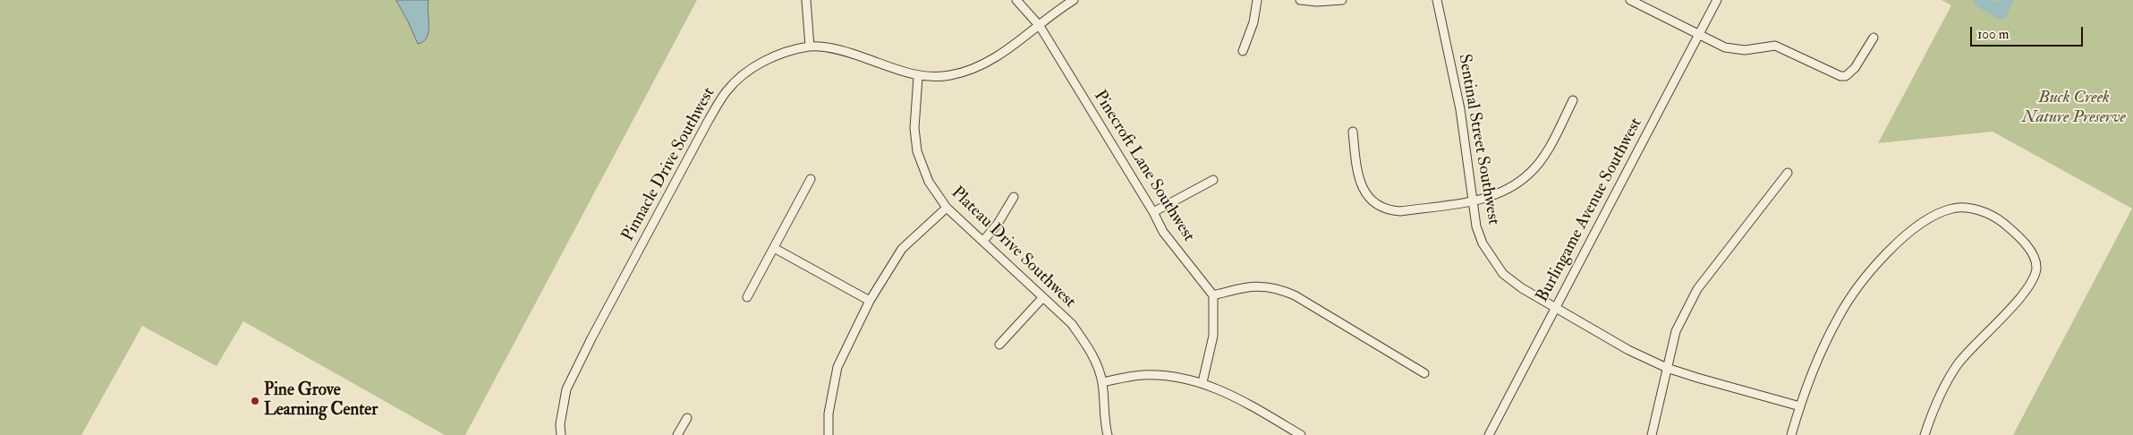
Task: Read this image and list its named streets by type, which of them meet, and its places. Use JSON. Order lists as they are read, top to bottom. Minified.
{"streets":{"street":["Sentinal Street Southwest","Pinnacle Drive Southwest","Pinecroft Lane Southwest","Burlingame Avenue Southwest","Plateau Drive Southwest"]},"crossings":[["Sentinal Street Southwest","Burlingame Avenue Southwest"],["Pinnacle Drive Southwest","Pinecroft Lane Southwest"],["Pinnacle Drive Southwest","Plateau Drive Southwest"]],"parks":["Buck Creek Nature Preserve"],"places":["Pine Grove Learning Center"],"scale_bar":"100 m"}
